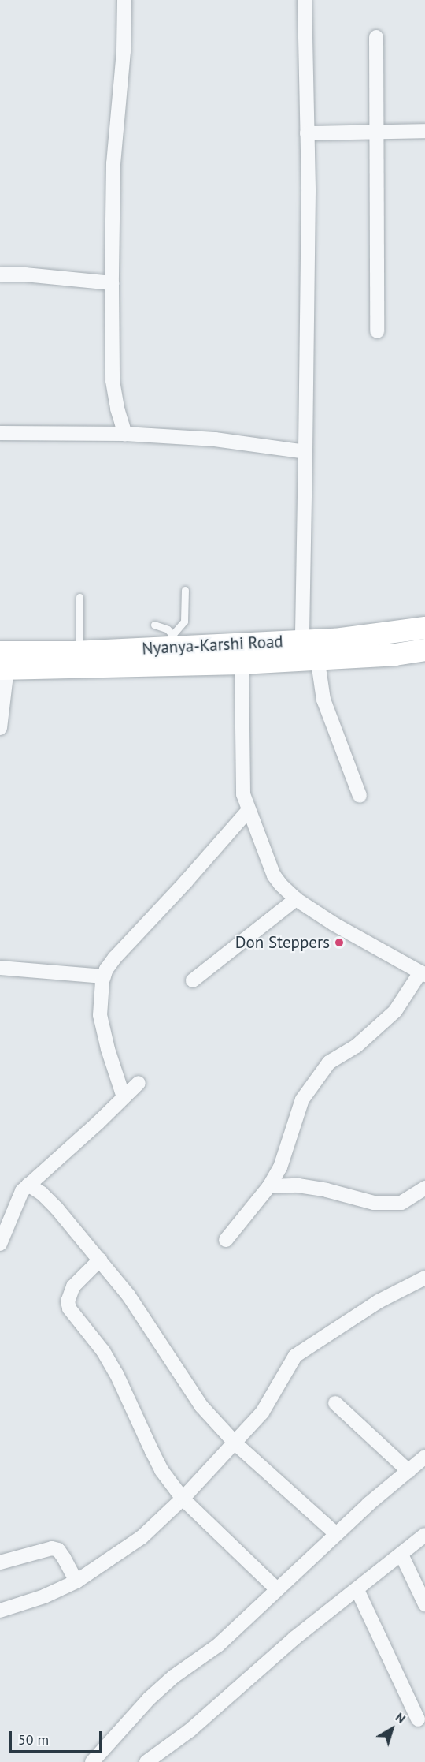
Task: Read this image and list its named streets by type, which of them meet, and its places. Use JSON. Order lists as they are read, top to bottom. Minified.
{"streets":{"main road":["Nyanya-Karshi Road"]},"places":["Don Steppers"],"scale_bar":"50 m","north":"top right"}
